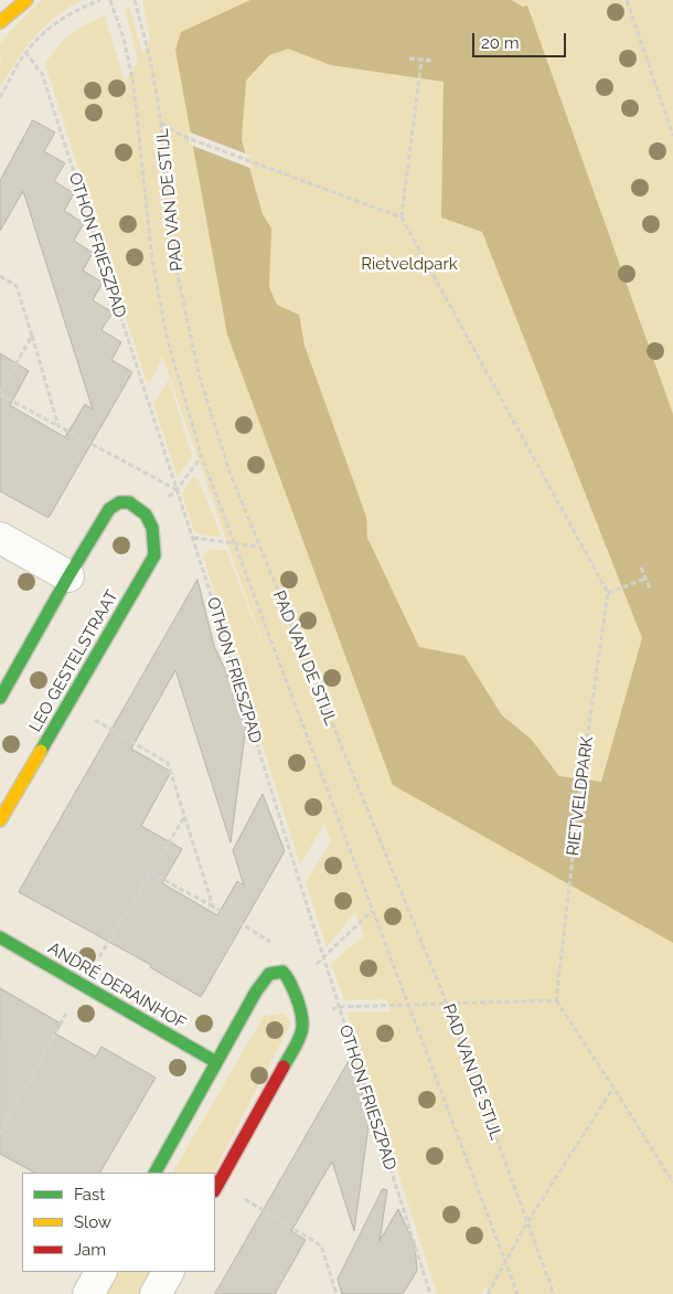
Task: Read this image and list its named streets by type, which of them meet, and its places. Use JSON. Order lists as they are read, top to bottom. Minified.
{"streets":{"street":["LEO GESTELSTRAAT","ANDRÉ DERAINHOF"],"path":["PAD VAN DE STIJL","OTHON FRIESZPAD","RIETVELDPARK"]},"parks":["Rietveldpark"],"legend":["Fast","Slow","Jam"],"scale_bar":"20 m"}
